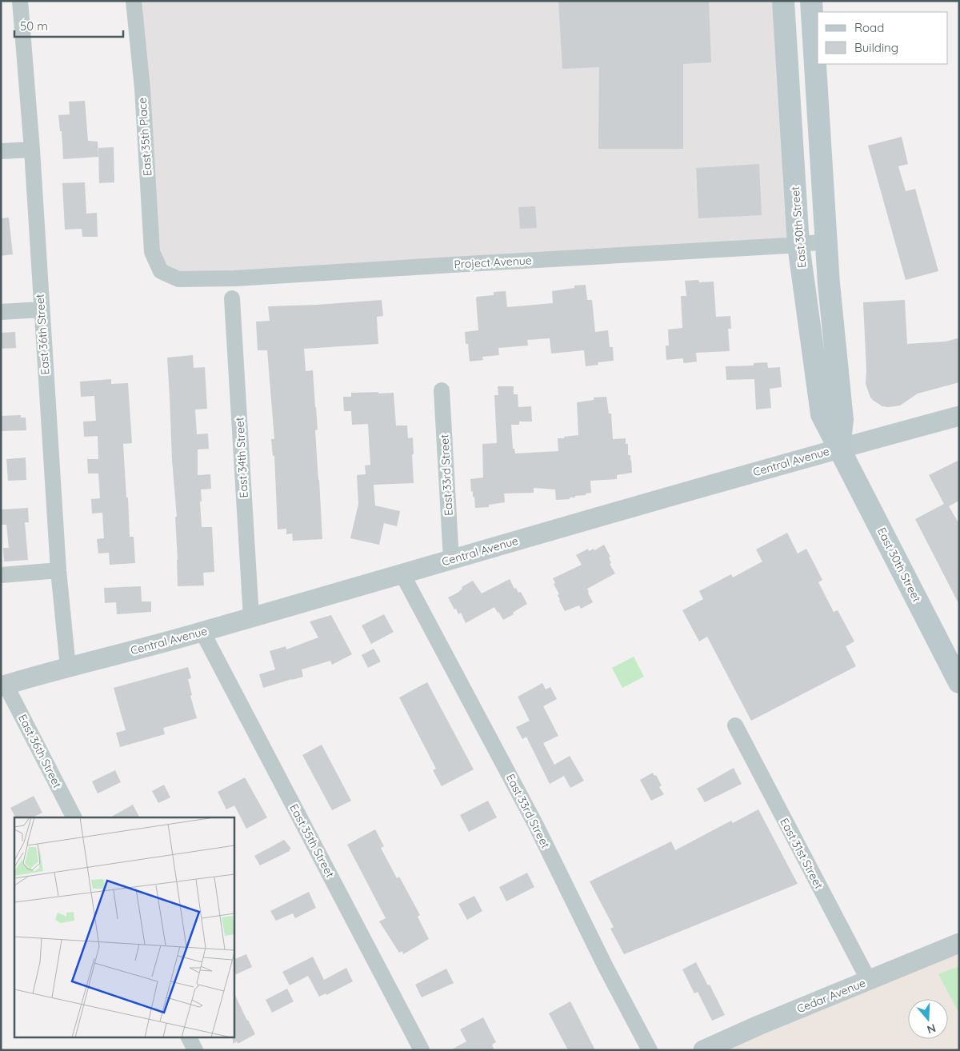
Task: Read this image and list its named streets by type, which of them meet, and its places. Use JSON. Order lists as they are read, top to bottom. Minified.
{"streets":{"main road":["East 30th Street"],"street":["East 35th Place","Project Avenue","East 36th Street","East 34th Street","Central Avenue","East 33rd Street","East 35th Street","East 31st Street","Cedar Avenue"]},"crossings":[["East 35th Place","Project Avenue"],["East 30th Street","Project Avenue"],["East 30th Street","Central Avenue"],["East 36th Street","Central Avenue"],["East 34th Street","Central Avenue"],["Central Avenue","East 33rd Street"],["Central Avenue","East 35th Street"],["East 31st Street","Cedar Avenue"]],"legend":["Road","Building"],"scale_bar":"50 m","north":"bottom"}
